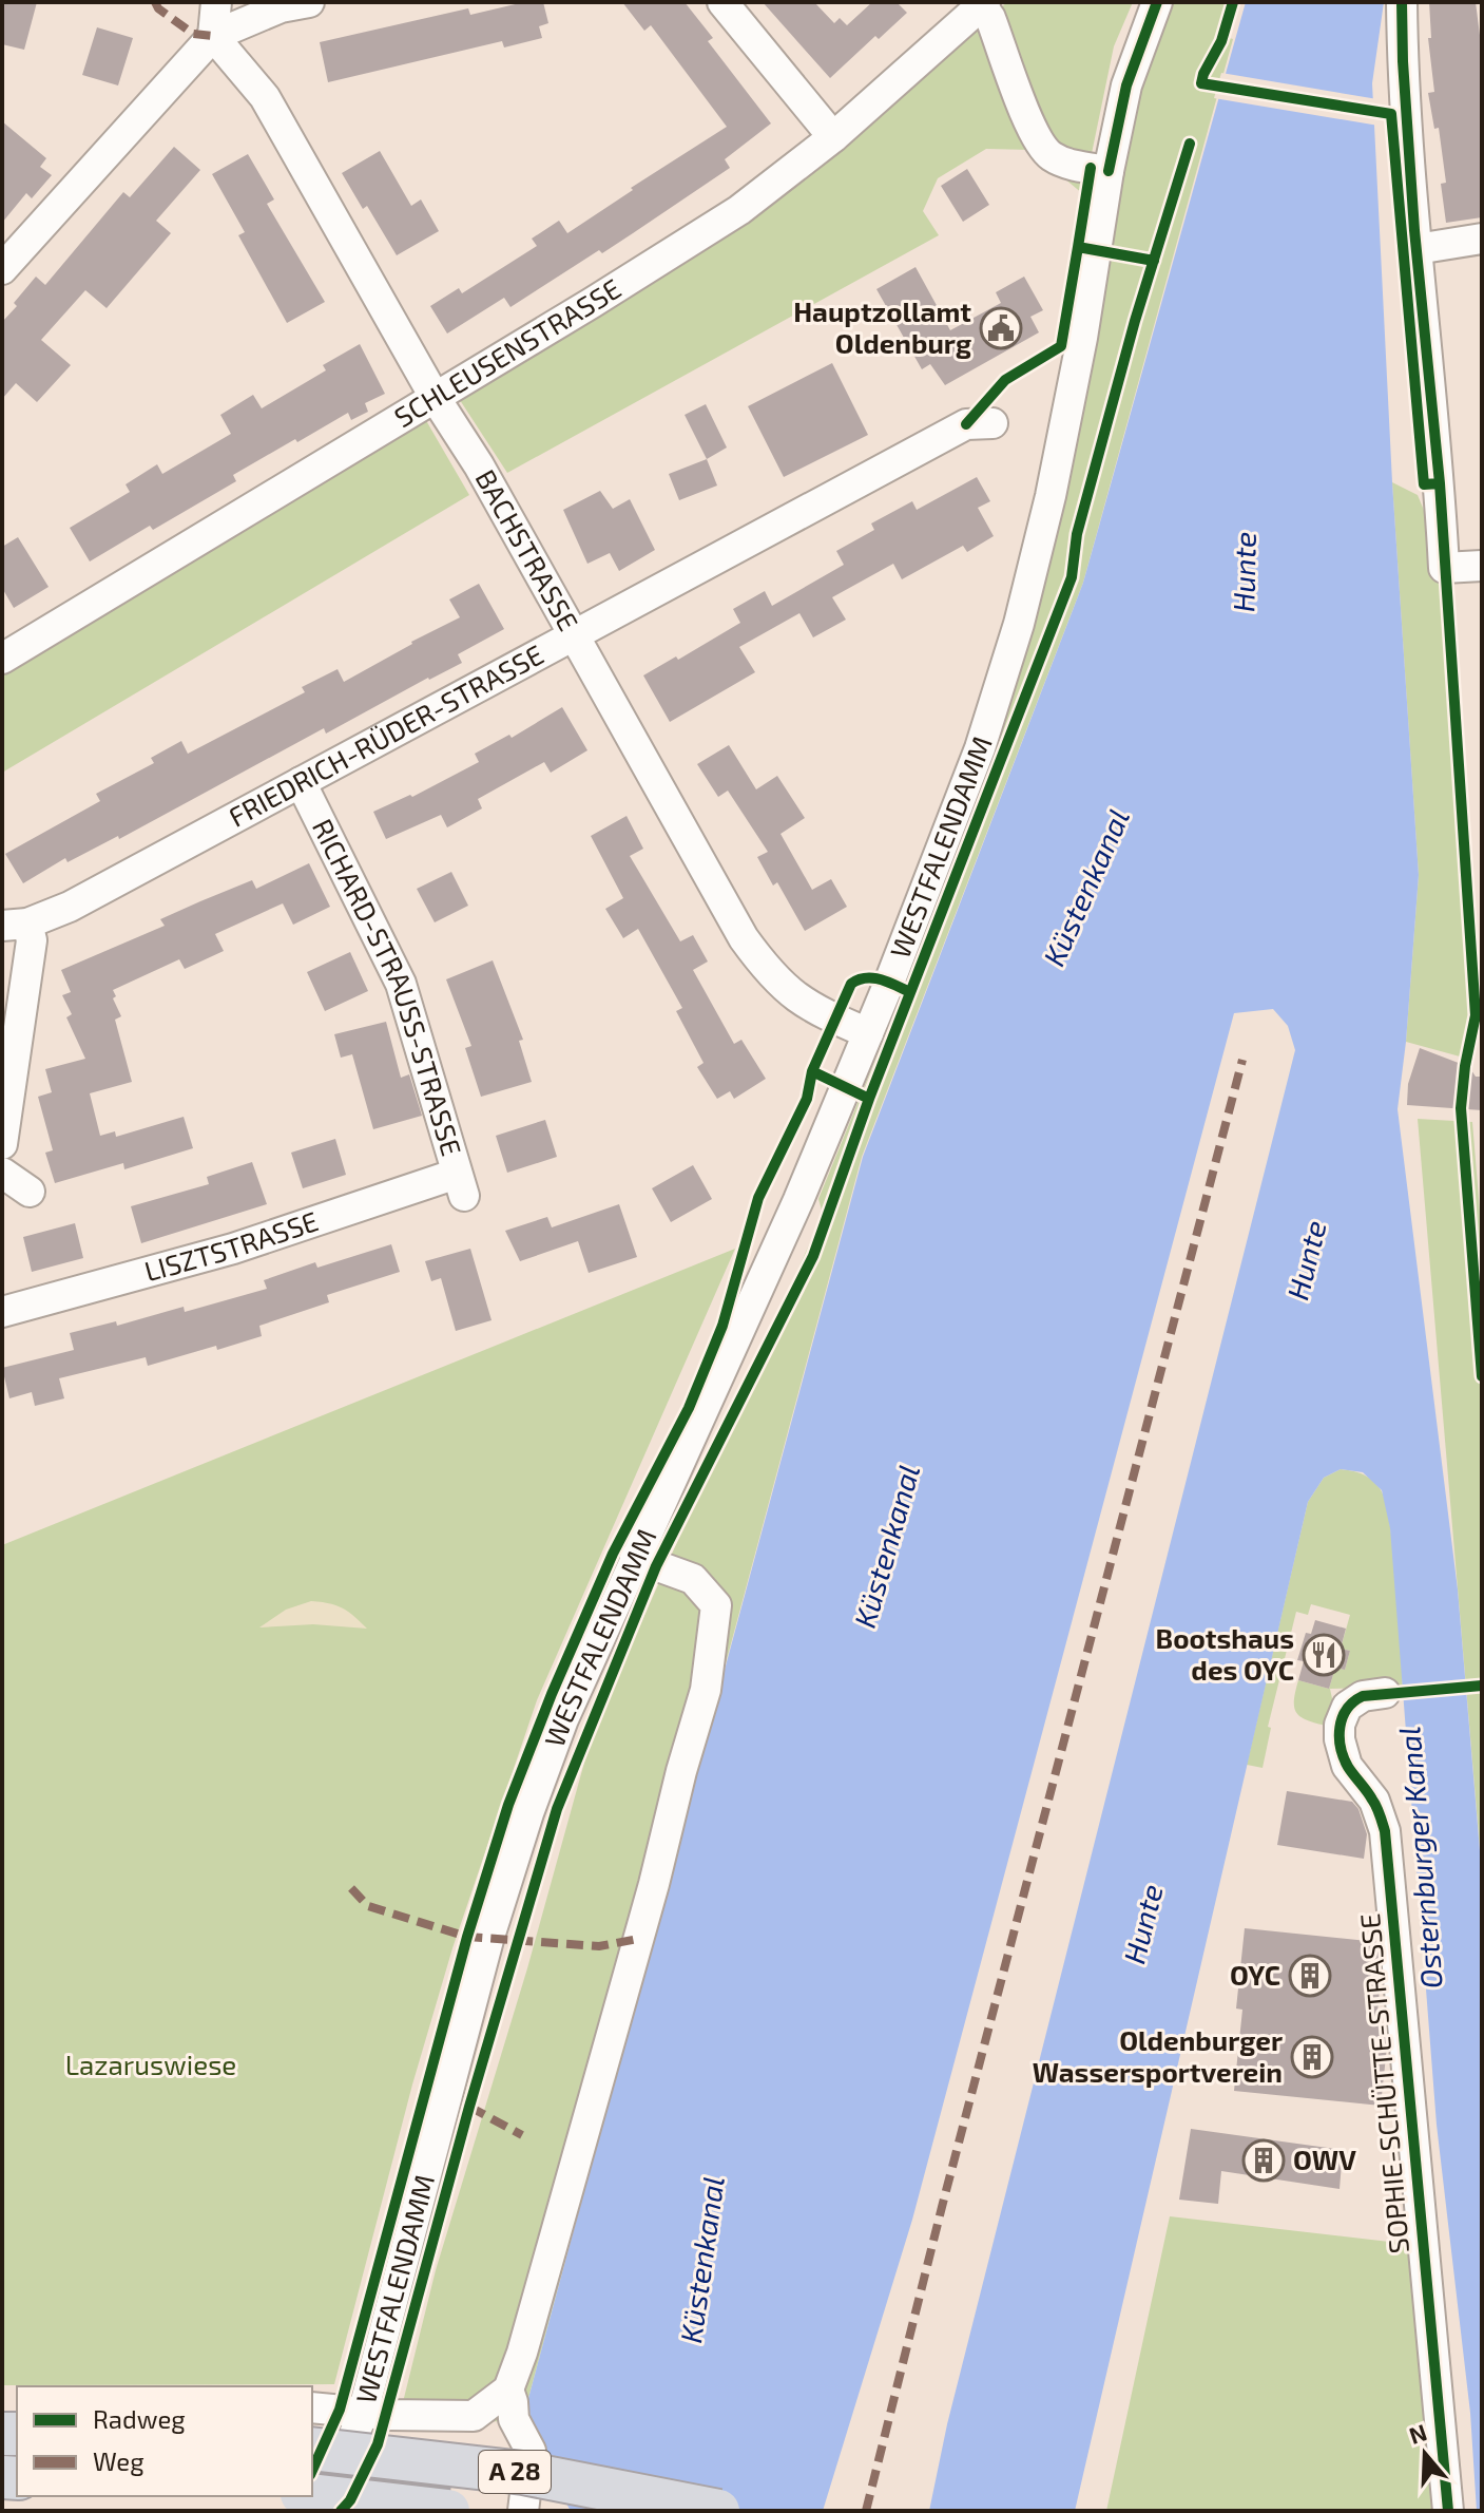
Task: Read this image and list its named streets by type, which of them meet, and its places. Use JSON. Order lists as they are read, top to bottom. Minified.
{"streets":{"highway":["A 28"],"street":["SCHLEUSENSTRASSE","BACHSTRASSE","FRIEDRICH-RÜDER-STRASSE","WESTFALENDAMM","RICHARD-STRAUSS-STRASSE","LISZTSTRASSE","SOPHIE-SCHÜTTE-STRASSE"]},"crossings":[["SCHLEUSENSTRASSE","BACHSTRASSE"],["SCHLEUSENSTRASSE","WESTFALENDAMM"],["BACHSTRASSE","FRIEDRICH-RÜDER-STRASSE"],["BACHSTRASSE","WESTFALENDAMM"],["FRIEDRICH-RÜDER-STRASSE","RICHARD-STRAUSS-STRASSE"],["RICHARD-STRAUSS-STRASSE","LISZTSTRASSE"]],"water":["Hunte","Küstenkanal","Osternburger Kanal"],"parks":["Lazaruswiese"],"places":{"public building":["Hauptzollamt Oldenburg"],"restaurant":["Bootshaus des OYC"],"building":["OYC","Oldenburger Wassersportverein","OWV"]},"legend":["Radweg","Weg"],"north":"top"}
